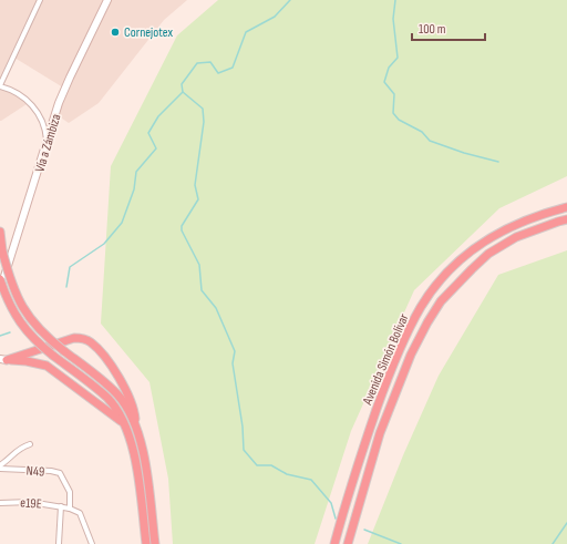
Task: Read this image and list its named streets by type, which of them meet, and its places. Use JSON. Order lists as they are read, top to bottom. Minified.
{"streets":{"highway":["Avenida Simón Bolívar"],"street":["Vía a Zámbiza","N49","e19E"]},"crossings":[["N49","e19E"]],"places":["Cornejotex"],"scale_bar":"100 m"}
